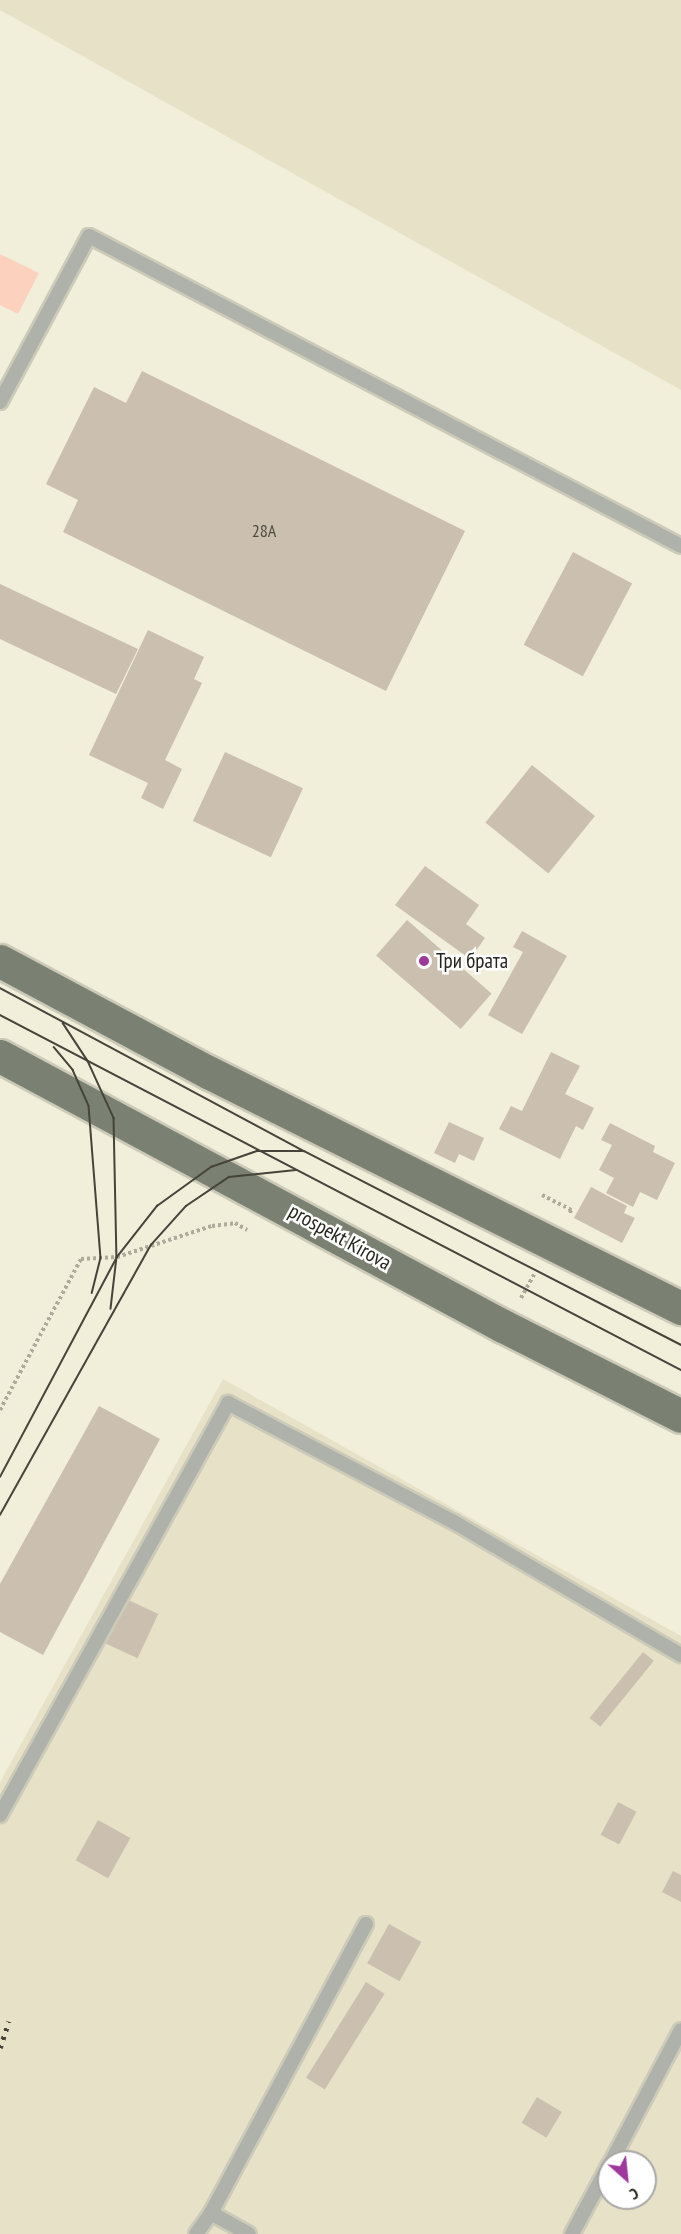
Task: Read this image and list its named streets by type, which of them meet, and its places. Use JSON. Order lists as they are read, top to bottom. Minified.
{"streets":{"main road":["prospekt Kirova"]},"places":["Три брата"],"house_numbers":["28А"],"north":"bottom right"}
